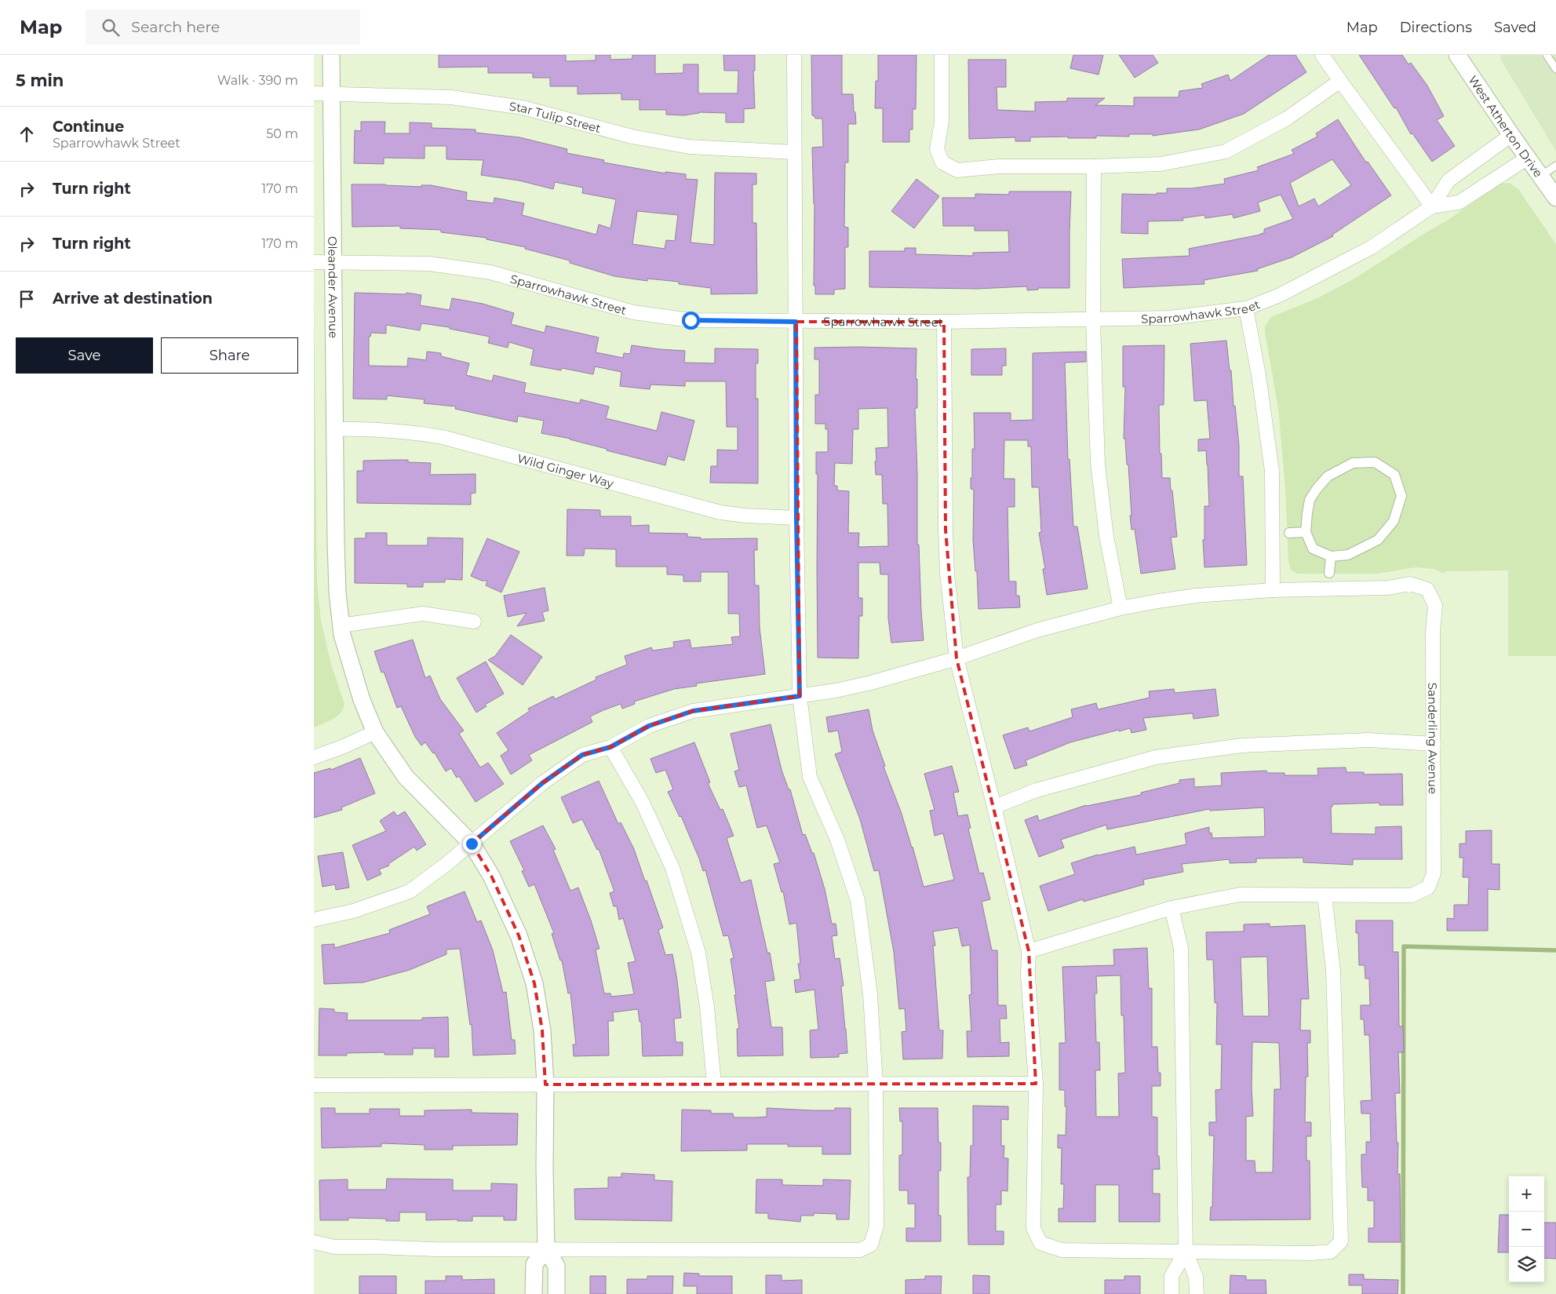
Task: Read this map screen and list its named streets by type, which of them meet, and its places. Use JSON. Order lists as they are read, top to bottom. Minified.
{"streets":{"street":["Star Tulip Street","West Atherton Drive","Oleander Avenue","Sparrowhawk Street","Wild Ginger Way","Sanderling Avenue"]},"crossings":[["Star Tulip Street","Oleander Avenue"],["Oleander Avenue","Sparrowhawk Street"],["Oleander Avenue","Wild Ginger Way"]],"page":{"header":"Map","search":"Search here","nav":["Map","Directions","Saved"],"heading":["5 min","Walk · 390 m"],"list":[["Continue","Sparrowhawk Street","50 m"],["Turn right","170 m"],["Turn right","170 m"],"Arrive at destination"],"buttons":["Save","Share"],"map_buttons":["+","−"]}}
